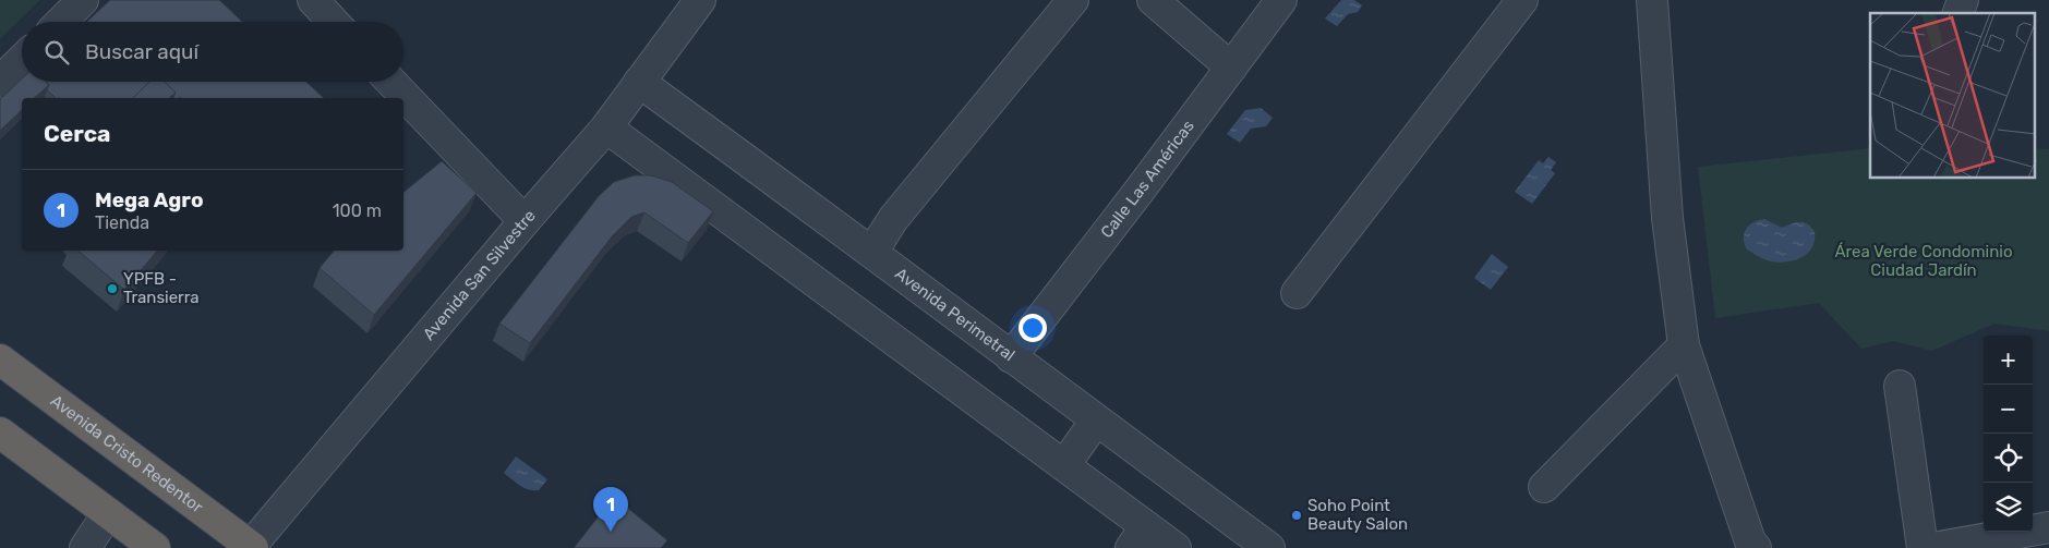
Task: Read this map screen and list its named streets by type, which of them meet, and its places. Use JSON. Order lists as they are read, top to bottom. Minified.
{"streets":{"highway":["Avenida Cristo Redentor"],"street":["Calle Las Américas","Avenida San Silvestre","Avenida Perimetral"]},"crossings":[["Calle Las Américas","Avenida Perimetral"],["Avenida San Silvestre","Avenida Perimetral"],["Avenida San Silvestre","Avenida Cristo Redentor"]],"parks":["Área Verde Condominio Ciudad Jardín"],"places":["YPFB - Transierra","Soho Point Beauty Salon"],"page":{"search":"Buscar aquí","heading":"Cerca","list":[{"mark":"1","name":"Mega Agro","note":"Tienda","value":"100 m"}],"map_buttons":["+","−"],"pins":"1"}}
